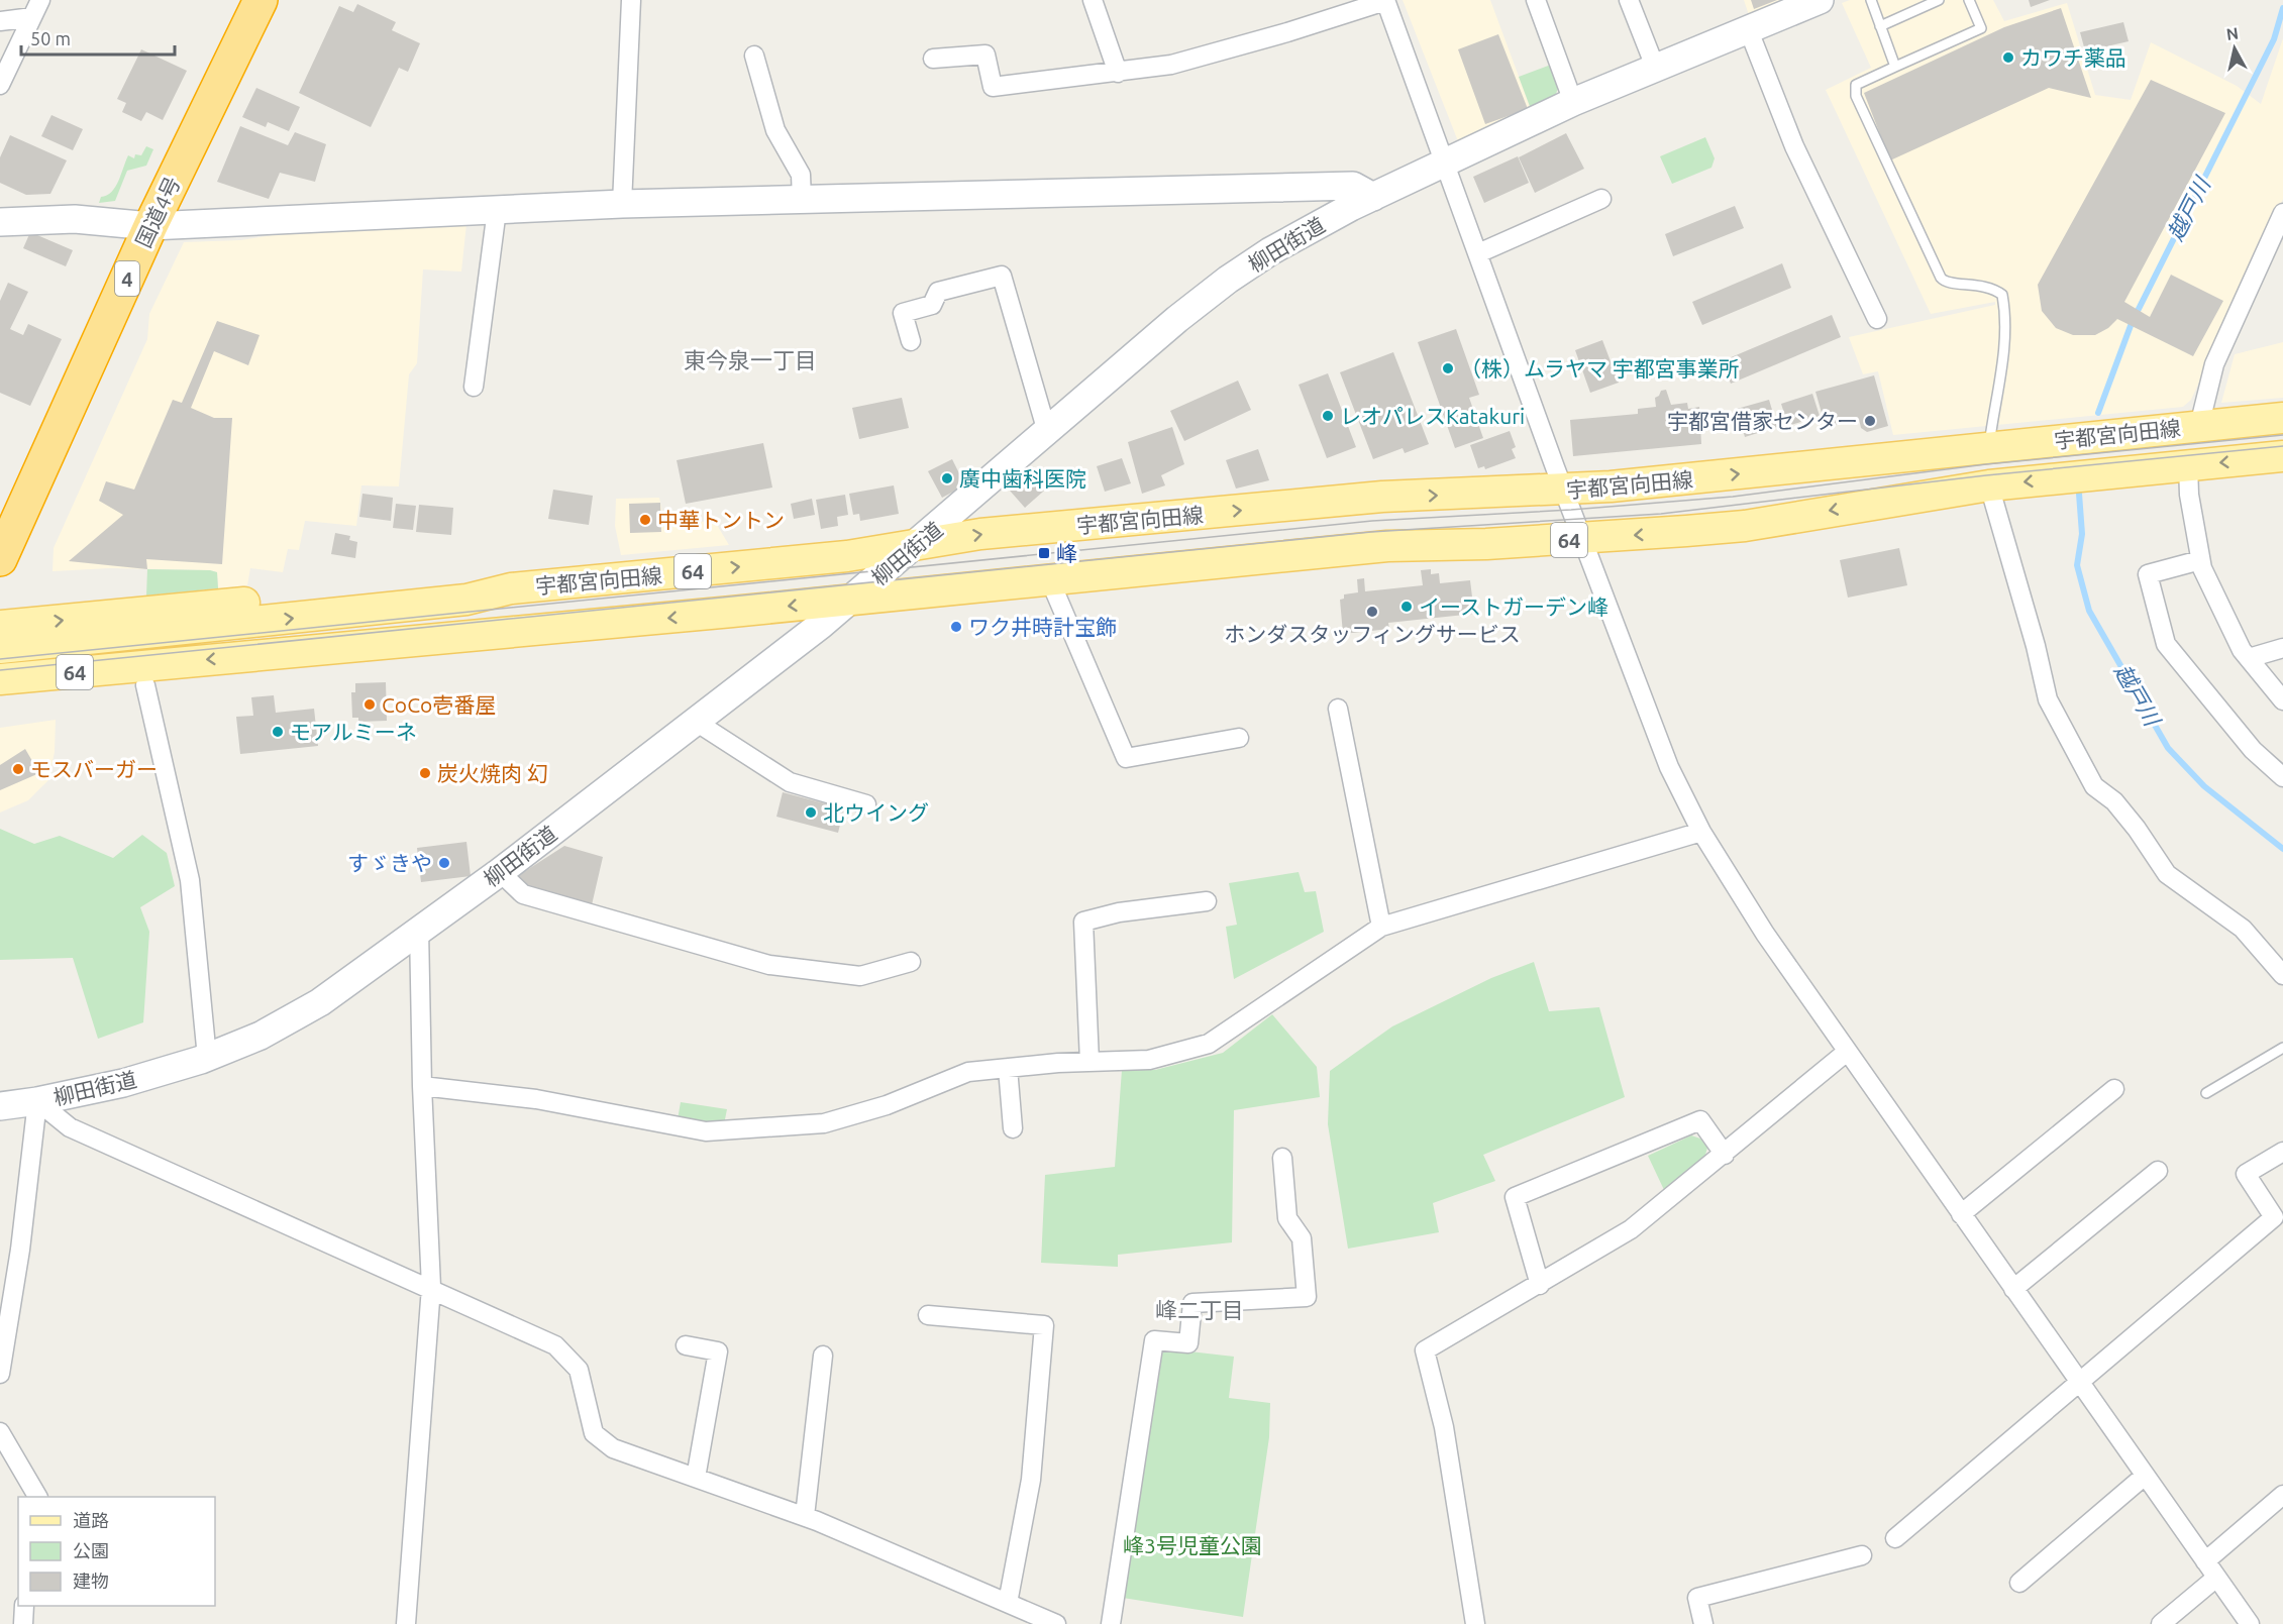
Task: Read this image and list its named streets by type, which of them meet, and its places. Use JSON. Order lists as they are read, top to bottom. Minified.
{"streets":{"highway":["国道4号","4"],"main road":["宇都宮向田線","64"],"street":["柳田街道"]},"crossings":[["柳田街道","宇都宮向田線"]],"districts":["東今泉一丁目","峰二丁目"],"water":["越戸川"],"parks":["峰3号児童公園"],"places":{"other":["カワチ薬品","（株）ムラヤマ 宇都宮事業所","レオパレスKatakuri","宇都宮借家センター","廣中歯科医院","中華トントン","イーストガーデン峰","ホンダスタッフィングサービス","ワク井時計宝飾","CoCo壱番屋","モアルミーネ","モスバーガー","炭火焼肉 幻","北ウイング","すゞきや"],"transit":["峰"]},"legend":["道路","公園","建物"],"scale_bar":"50 m","north":"top"}
